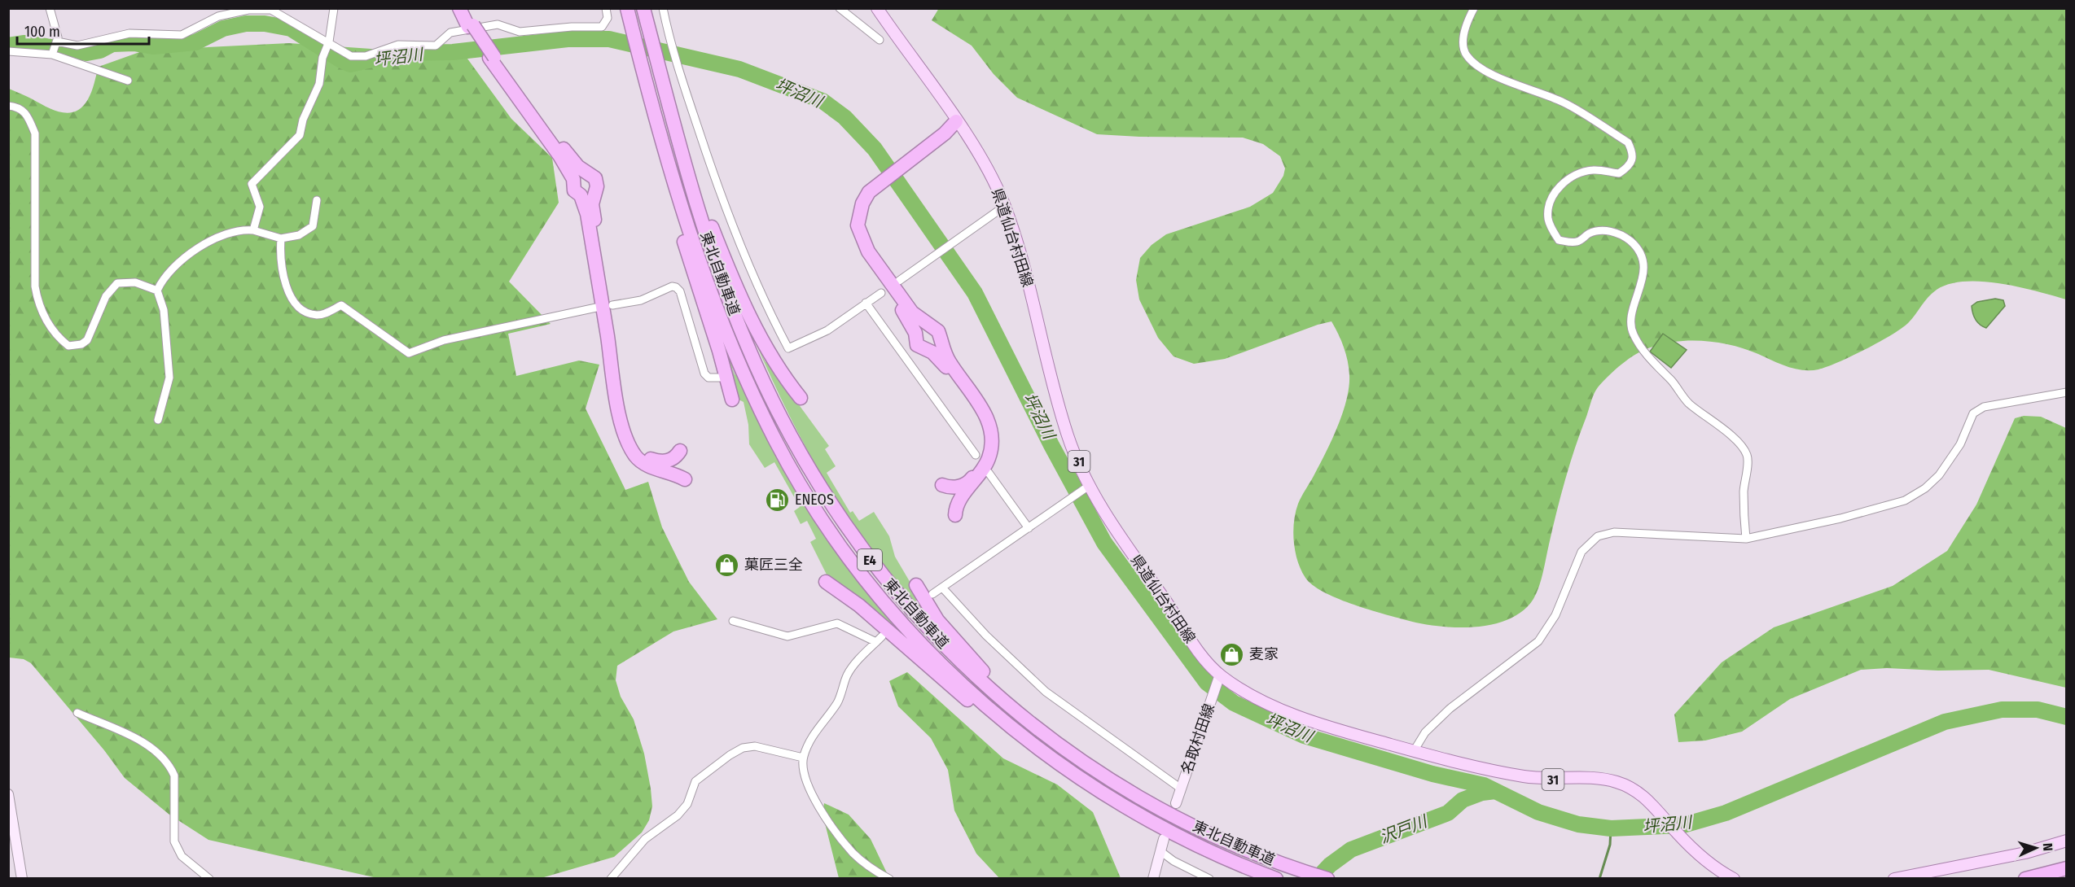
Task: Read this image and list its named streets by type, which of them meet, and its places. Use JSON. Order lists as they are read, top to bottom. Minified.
{"streets":{"highway":["東北自動車道","E4"],"main road":["県道仙台村田線","31","名取村田線"]},"crossings":[["県道仙台村田線","名取村田線"]],"water":["坪沼川","沢戸川"],"places":{"fuel station":["ENEOS"],"shop":["菓匠三全","麦家"]},"scale_bar":"100 m","north":"right"}
